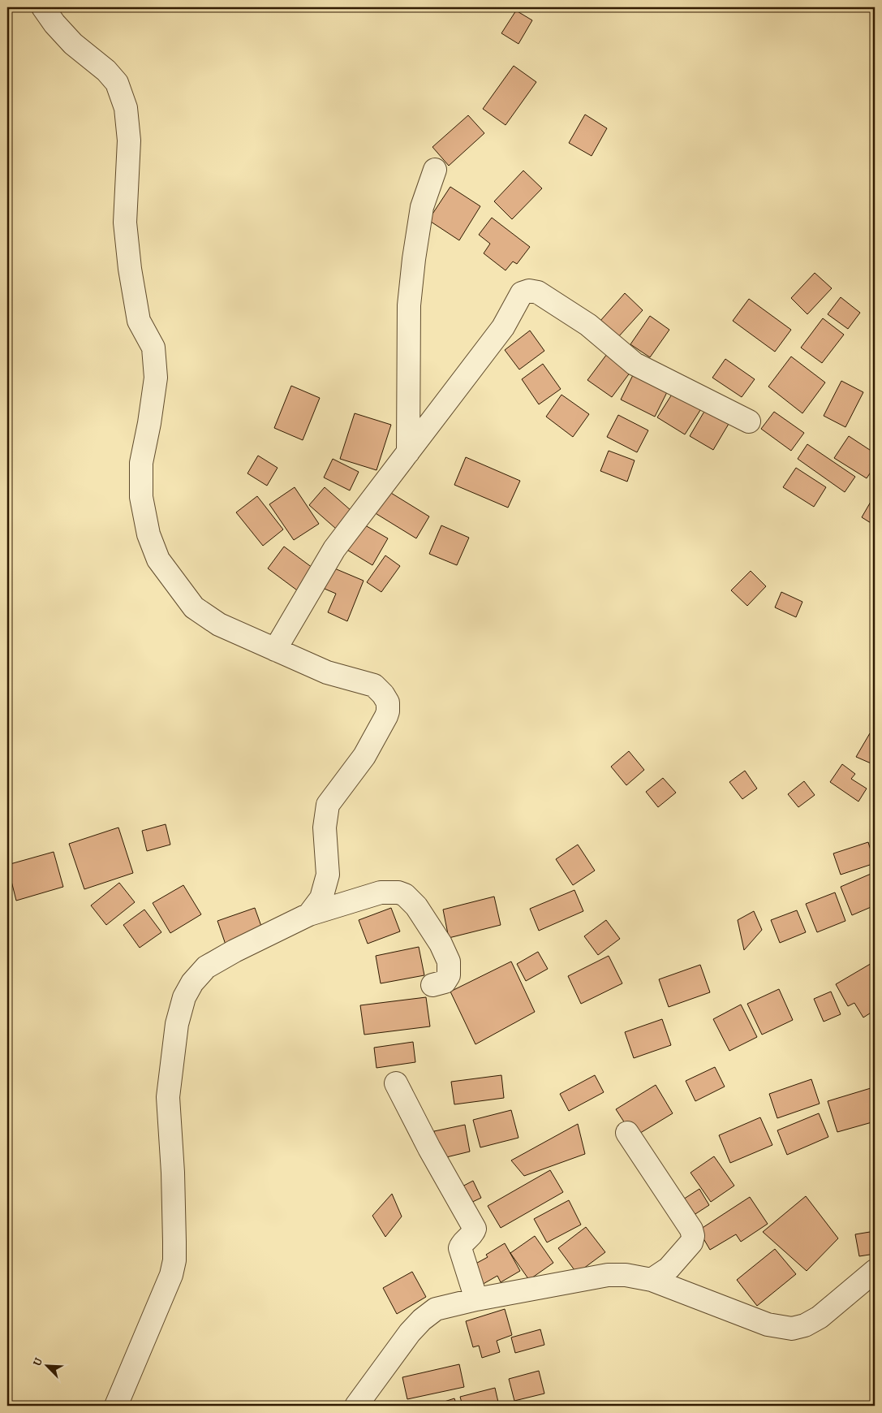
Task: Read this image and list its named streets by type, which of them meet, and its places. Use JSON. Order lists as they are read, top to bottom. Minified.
{"north":"top left"}
